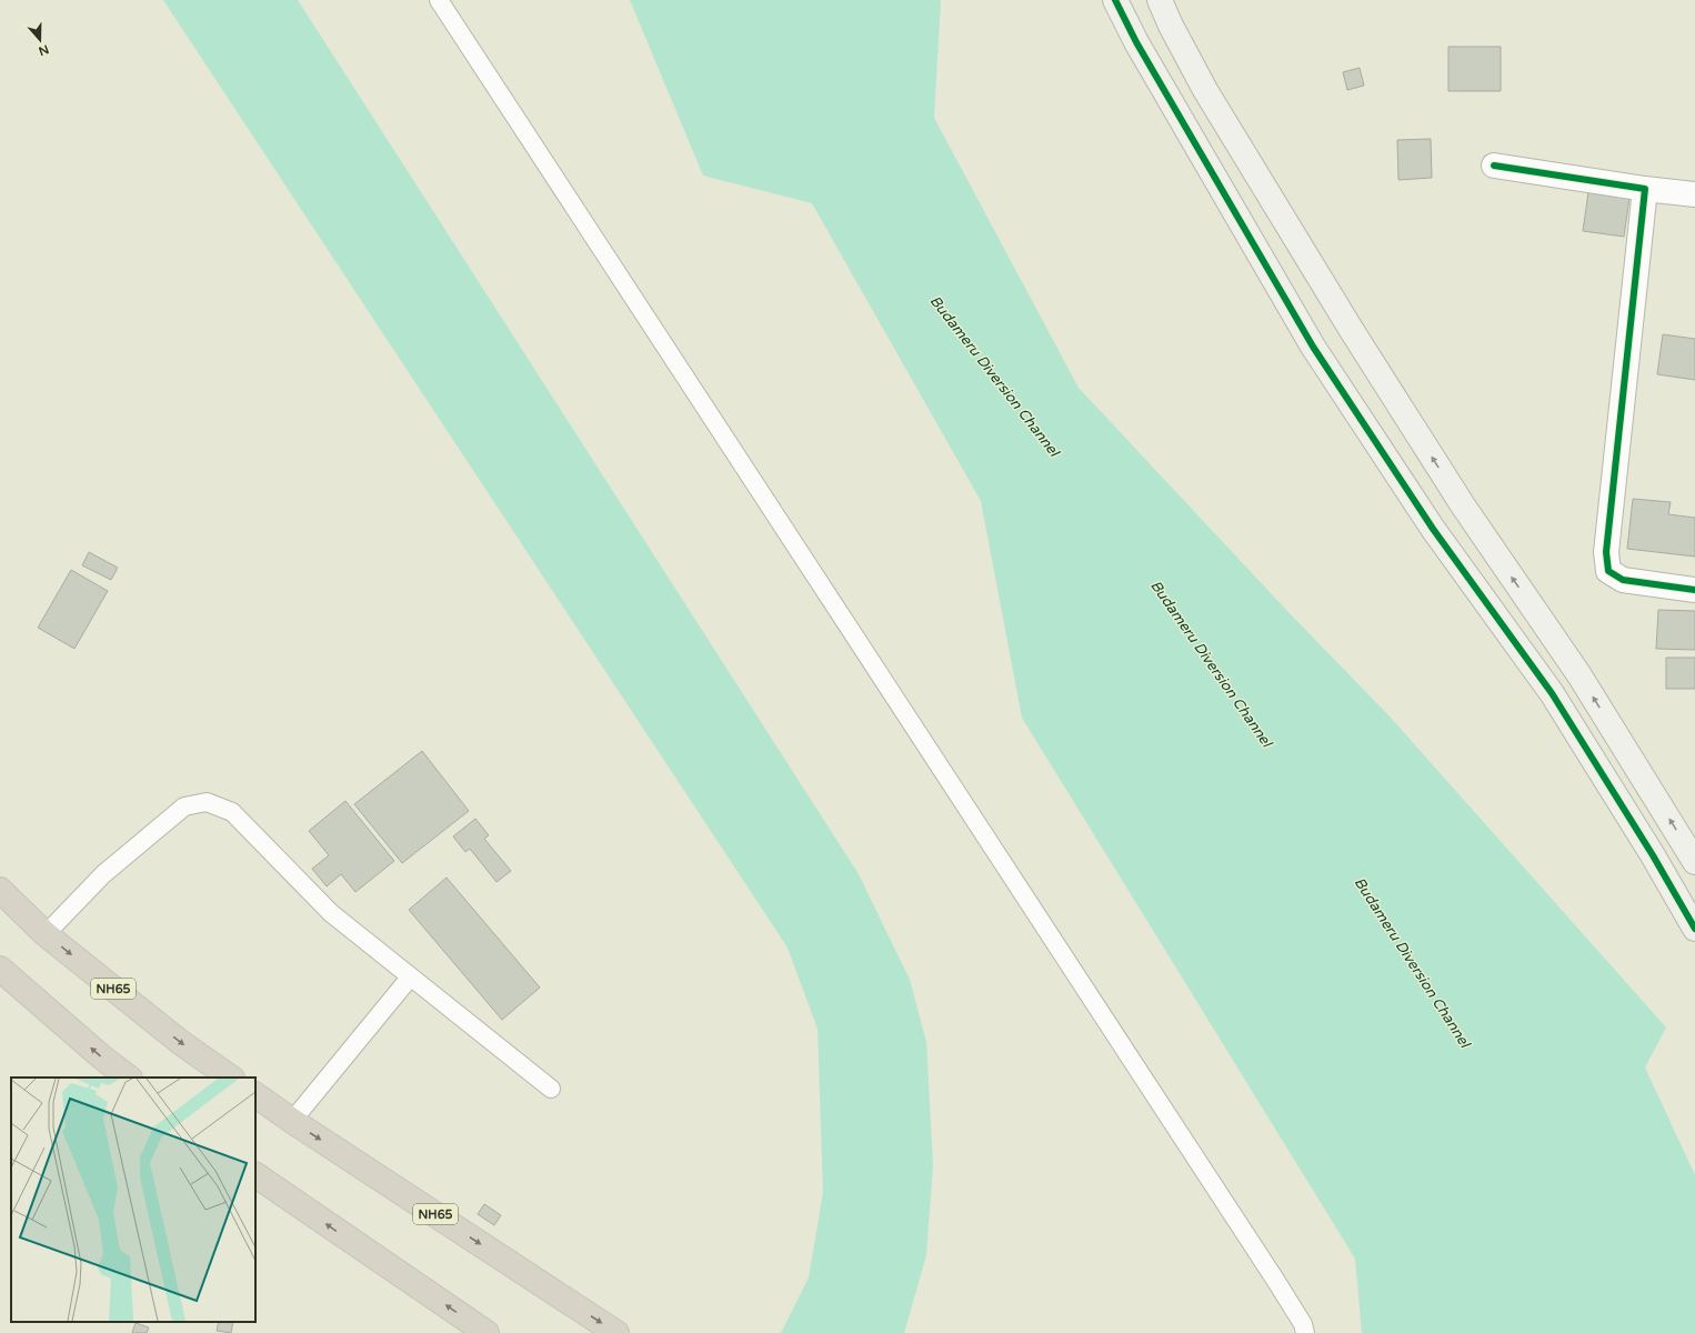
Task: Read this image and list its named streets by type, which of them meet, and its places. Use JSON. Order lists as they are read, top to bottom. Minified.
{"streets":{"highway":["NH65"]},"water":["Budameru Diversion Channel"],"north":"bottom"}
